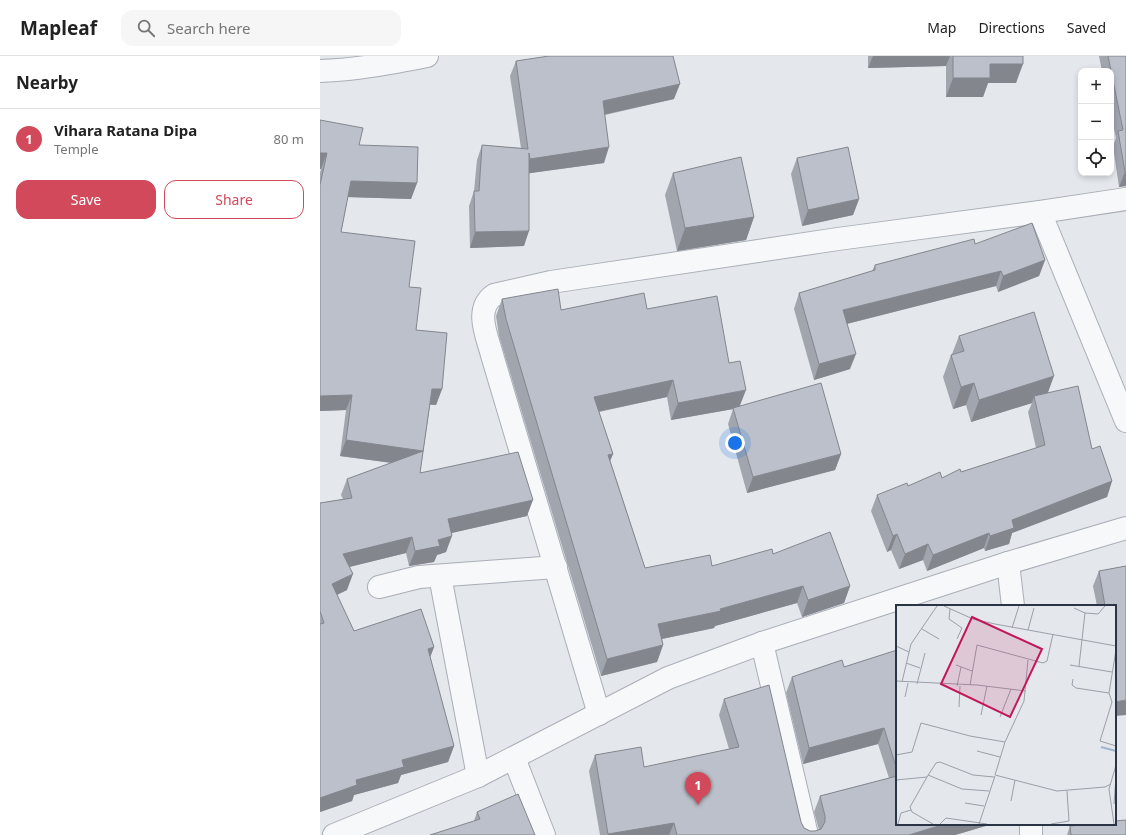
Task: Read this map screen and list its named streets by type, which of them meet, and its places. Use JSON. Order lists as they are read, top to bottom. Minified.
{"page":{"header":"Mapleaf","search":"Search here","nav":["Map","Directions","Saved"],"heading":"Nearby","map_buttons":["+","−"],"list":[{"mark":"1","name":"Vihara Ratana Dipa","note":"Temple","value":"80 m"}],"buttons":["Save","Share"],"pins":"1"}}
